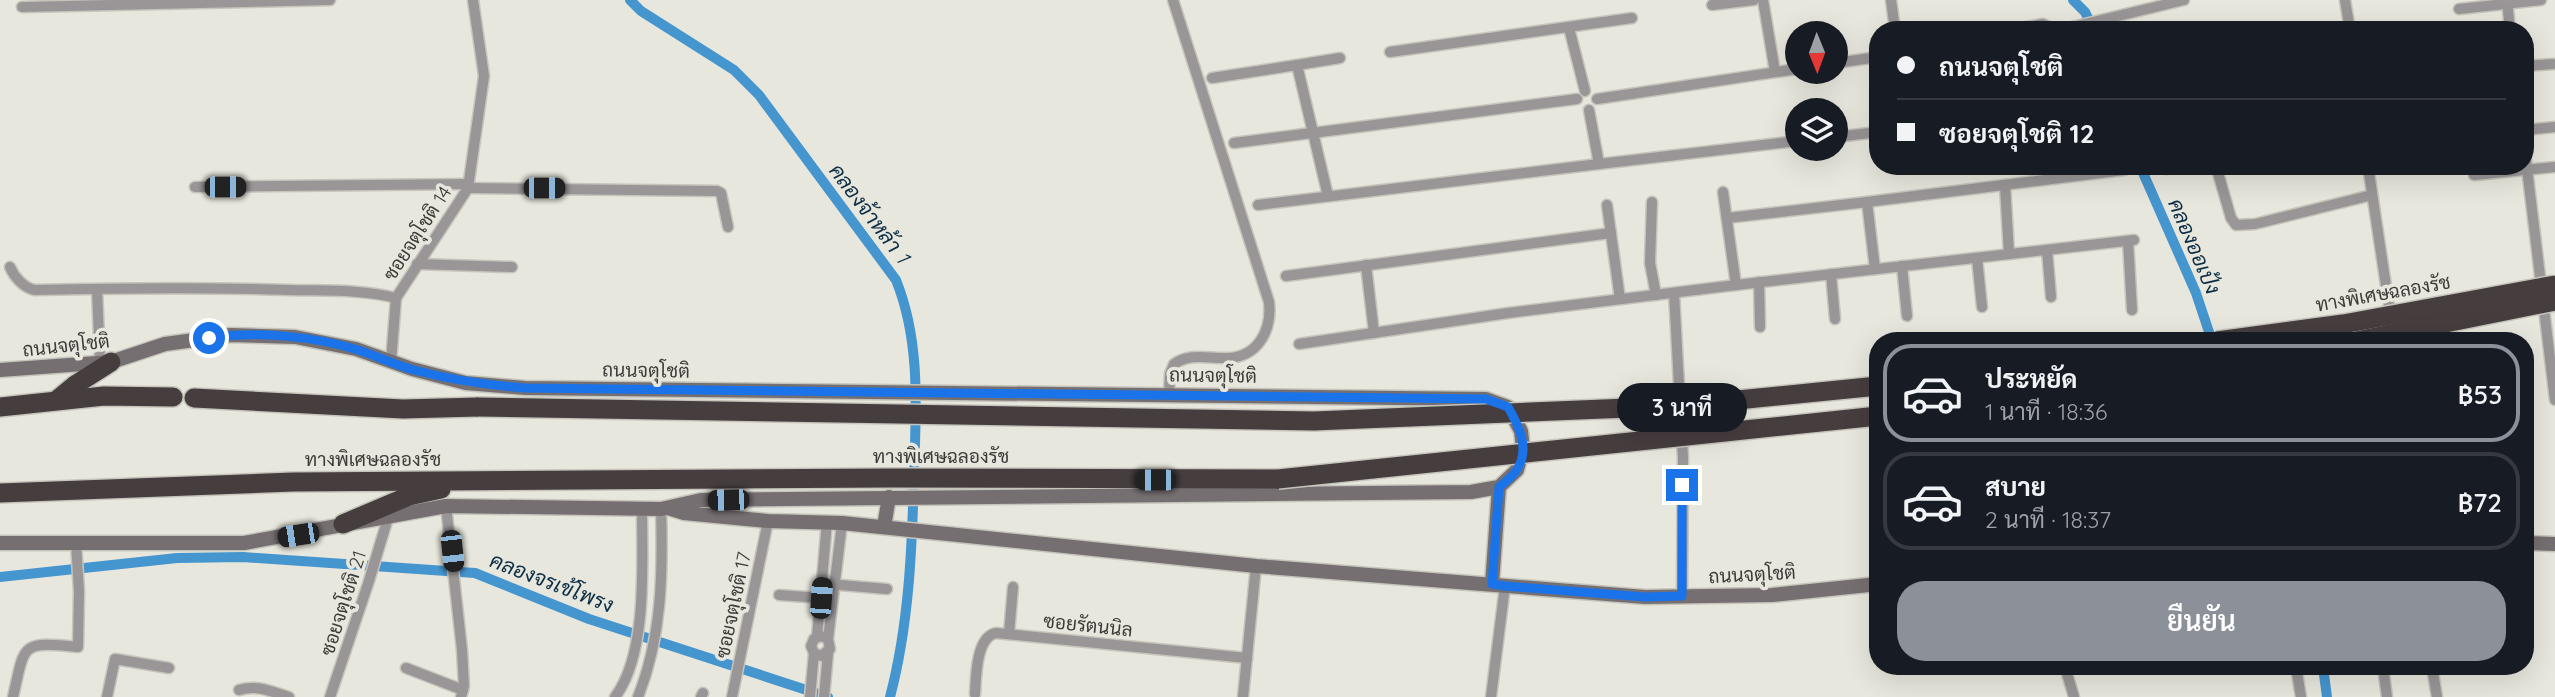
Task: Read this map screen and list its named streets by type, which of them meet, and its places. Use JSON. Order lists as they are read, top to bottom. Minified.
{"streets":{"highway":["ทางพิเศษฉลองรัช"],"street":["ซอยจตุโชติ 14","ถนนจตุโชติ","ซอยจตุโชติ 21","ซอยจตุโชติ 17","ซอยรัตนนิล"]},"crossings":[["ซอยจตุโชติ 14","ถนนจตุโชติ"],["ทางพิเศษฉลองรัช","ถนนจตุโชติ"],["ถนนจตุโชติ","ซอยจตุโชติ 21"],["ถนนจตุโชติ","ซอยจตุโชติ 17"]],"water":["คลองจ้าหล้า 1","คลองออเป้ง","คลองจรเข้โพรง"],"north":"bottom","page":{"banner":["ถนนจตุโชติ","ซอยจตุโชติ 12"],"list":[{"name":"ประหยัด","note":"1 นาที · 18:36","value":"฿53"},{"name":"สบาย","note":"2 นาที · 18:37","value":"฿72"}],"bubble":"3 นาที","buttons":"ยืนยัน"}}
